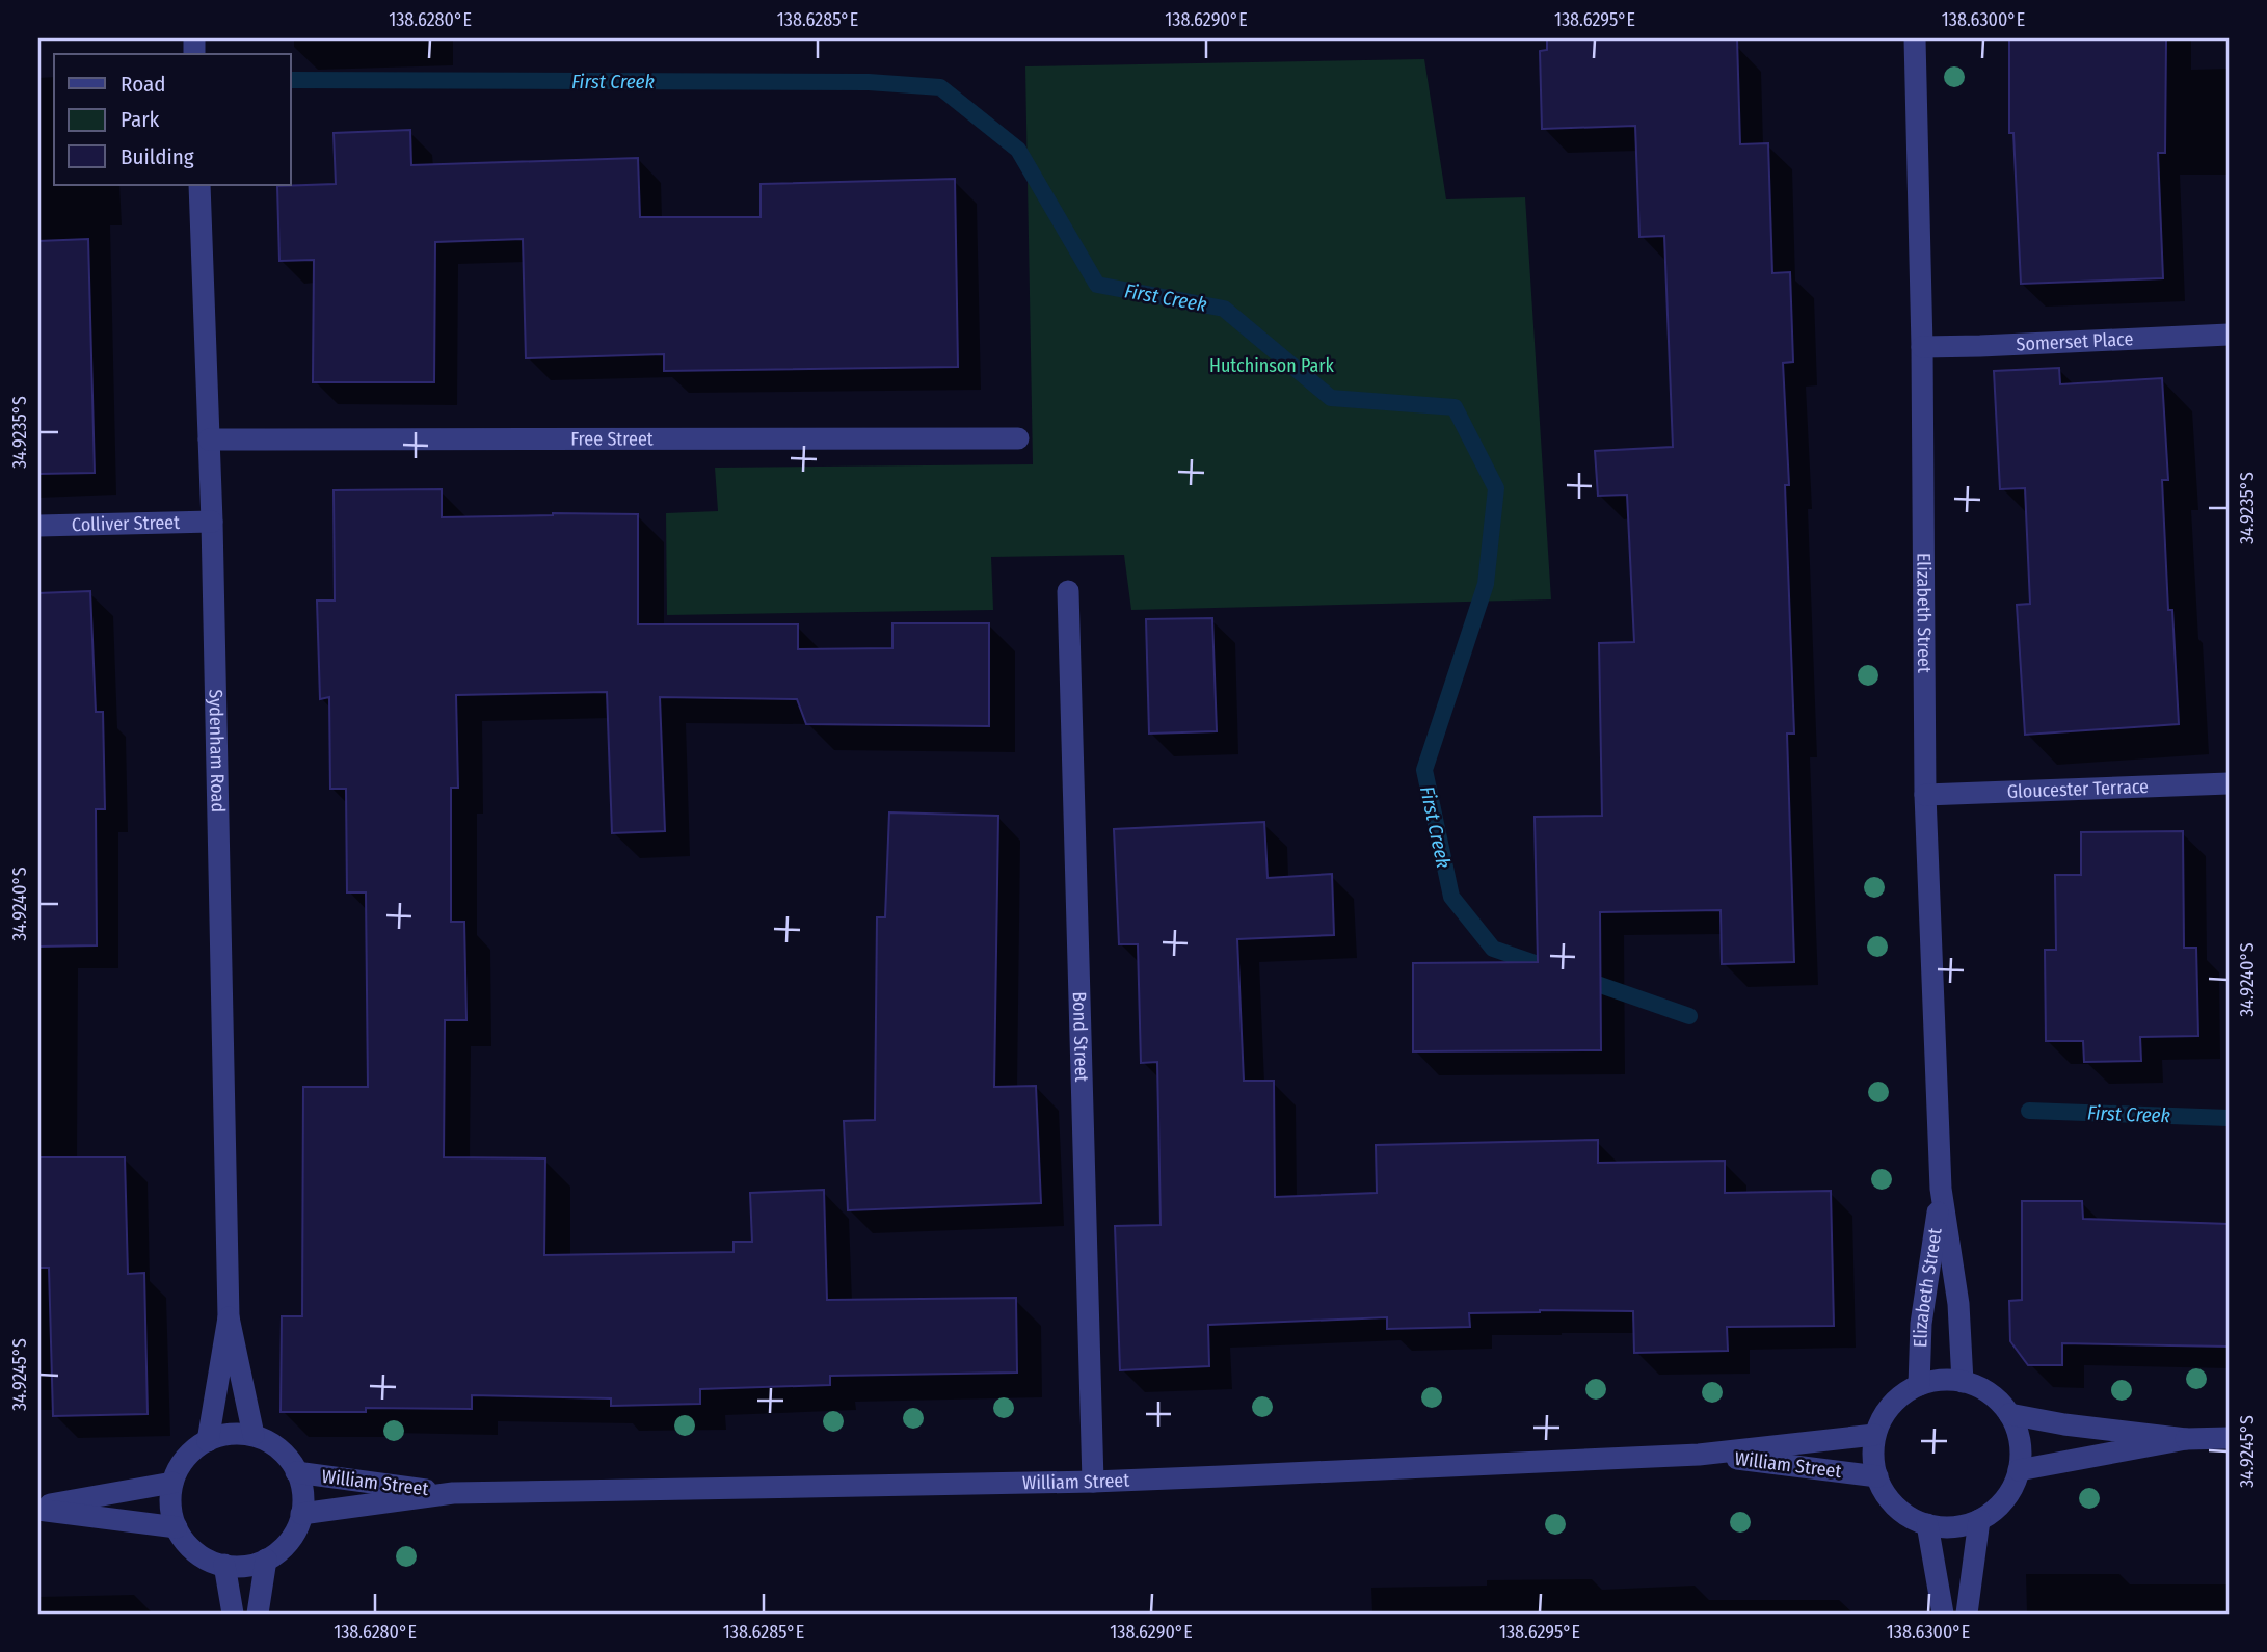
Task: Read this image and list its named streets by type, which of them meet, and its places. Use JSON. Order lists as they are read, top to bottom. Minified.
{"streets":{"street":["Somerset Place","Free Street","Colliver Street","Elizabeth Street","Sydenham Road","Gloucester Terrace","Bond Street","William Street"]},"crossings":[["Somerset Place","Elizabeth Street"],["Free Street","Sydenham Road"],["Colliver Street","Sydenham Road"],["Elizabeth Street","Gloucester Terrace"],["Elizabeth Street","William Street"],["Sydenham Road","William Street"],["Bond Street","William Street"]],"water":["First Creek"],"parks":["Hutchinson Park"],"legend":["Road","Park","Building"],"coordinates":["138.6280°E","138.6285°E","138.6290°E","138.6295°E","138.6300°E","34.9235°S","34.9240°S","34.9245°S"]}
